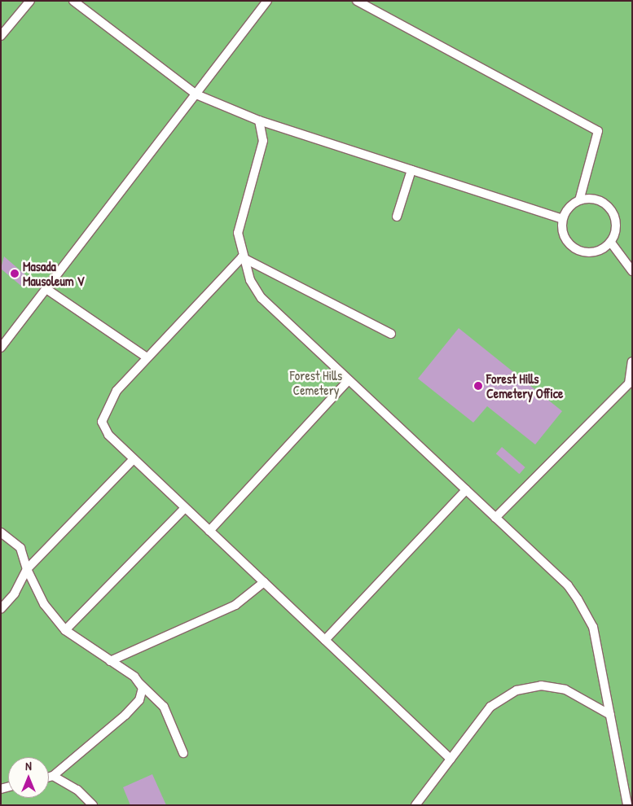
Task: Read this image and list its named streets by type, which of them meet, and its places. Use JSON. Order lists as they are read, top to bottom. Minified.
{"parks":["Forest Hills Cemetery"],"places":["Masada Mausoleum V","Forest Hills Cemetery Office"],"north":"top"}
